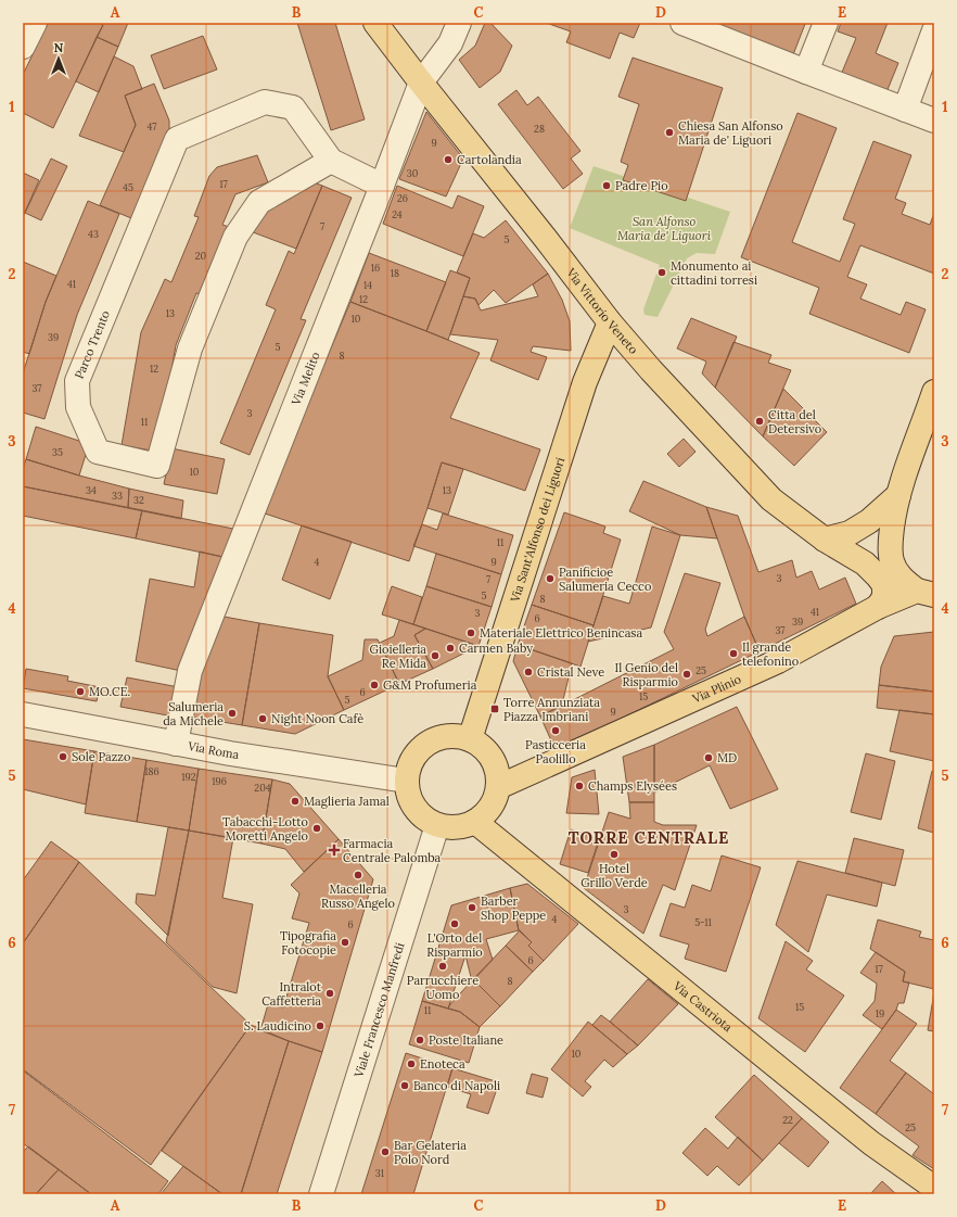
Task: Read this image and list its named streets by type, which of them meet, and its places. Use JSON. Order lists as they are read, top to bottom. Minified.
{"streets":{"main road":["Via Vittorio Veneto","Via Sant'Alfonso dei Liguori","Via Plinio","Via Castriota"],"street":["Parco Trento","Via Melito","Via Roma","Viale Francesco Manfredi"]},"crossings":[["Via Vittorio Veneto","Via Melito"],["Via Vittorio Veneto","Via Sant'Alfonso dei Liguori"],["Via Vittorio Veneto","Via Plinio"],["Parco Trento","Via Melito"],["Via Melito","Via Roma"],["Via Sant'Alfonso dei Liguori","Via Plinio"],["Via Sant'Alfonso dei Liguori","Via Roma"],["Via Sant'Alfonso dei Liguori","Via Castriota"],["Via Sant'Alfonso dei Liguori","Viale Francesco Manfredi"],["Via Plinio","Via Roma"],["Via Plinio","Via Castriota"],["Via Plinio","Viale Francesco Manfredi"],["Via Roma","Via Castriota"],["Via Roma","Viale Francesco Manfredi"],["Via Castriota","Viale Francesco Manfredi"]],"districts":["TORRE CENTRALE"],"parks":["San Alfonso Maria de' Liguori"],"places":{"other":["Chiesa San Alfonso Maria de' Liguori","Cartolandia","Padre Pio","Monumento ai cittadini torresi","Citta del Detersivo","Panificioe Salumeria Cecco","Materiale Elettrico Benincasa","Carmen Baby","Il grande telefonino","Gioielleria Re Mida","Cristal Neve","Il Genio del Risparmio","G&M Profumeria","MO.CE.","Salumeria da Michele","Night Noon Cafè","Pasticceria Paolillo","Sole Pazzo","MD","Champs Elysées","Maglieria Jamal","Tabacchi-Lotto Moretti Angelo","Hotel Grillo Verde","Macelleria Russo Angelo","Barber Shop Peppe","L'Orto del Risparmio","Tipografia Fotocopie","Parrucchiere Uomo","Intralot Caffetteria","S. Laudicino","Poste Italiane","Enoteca","Banco di Napoli","Bar Gelateria Polo Nord"],"transit":["Torre Annunziata Piazza Imbriani"],"health":["Farmacia Centrale Palomba"]},"house_numbers":["47","28","9","30","17","45","26","24","7","43","5","20","16","18","41","14","12","13","10","39","5","8","12","37","3","11","35","10","34","13","33","32","11","4","9","3","7","5","8","41","3","6","39","37","25","6","15","5","9","186","192","196","204","3","4","5-11","6","6","17","8","15","11","19","10","22","25","31"],"north":"top","grid":{"columns":["A","B","C","D","E"],"rows":["1","2","3","4","5","6","7"]}}
